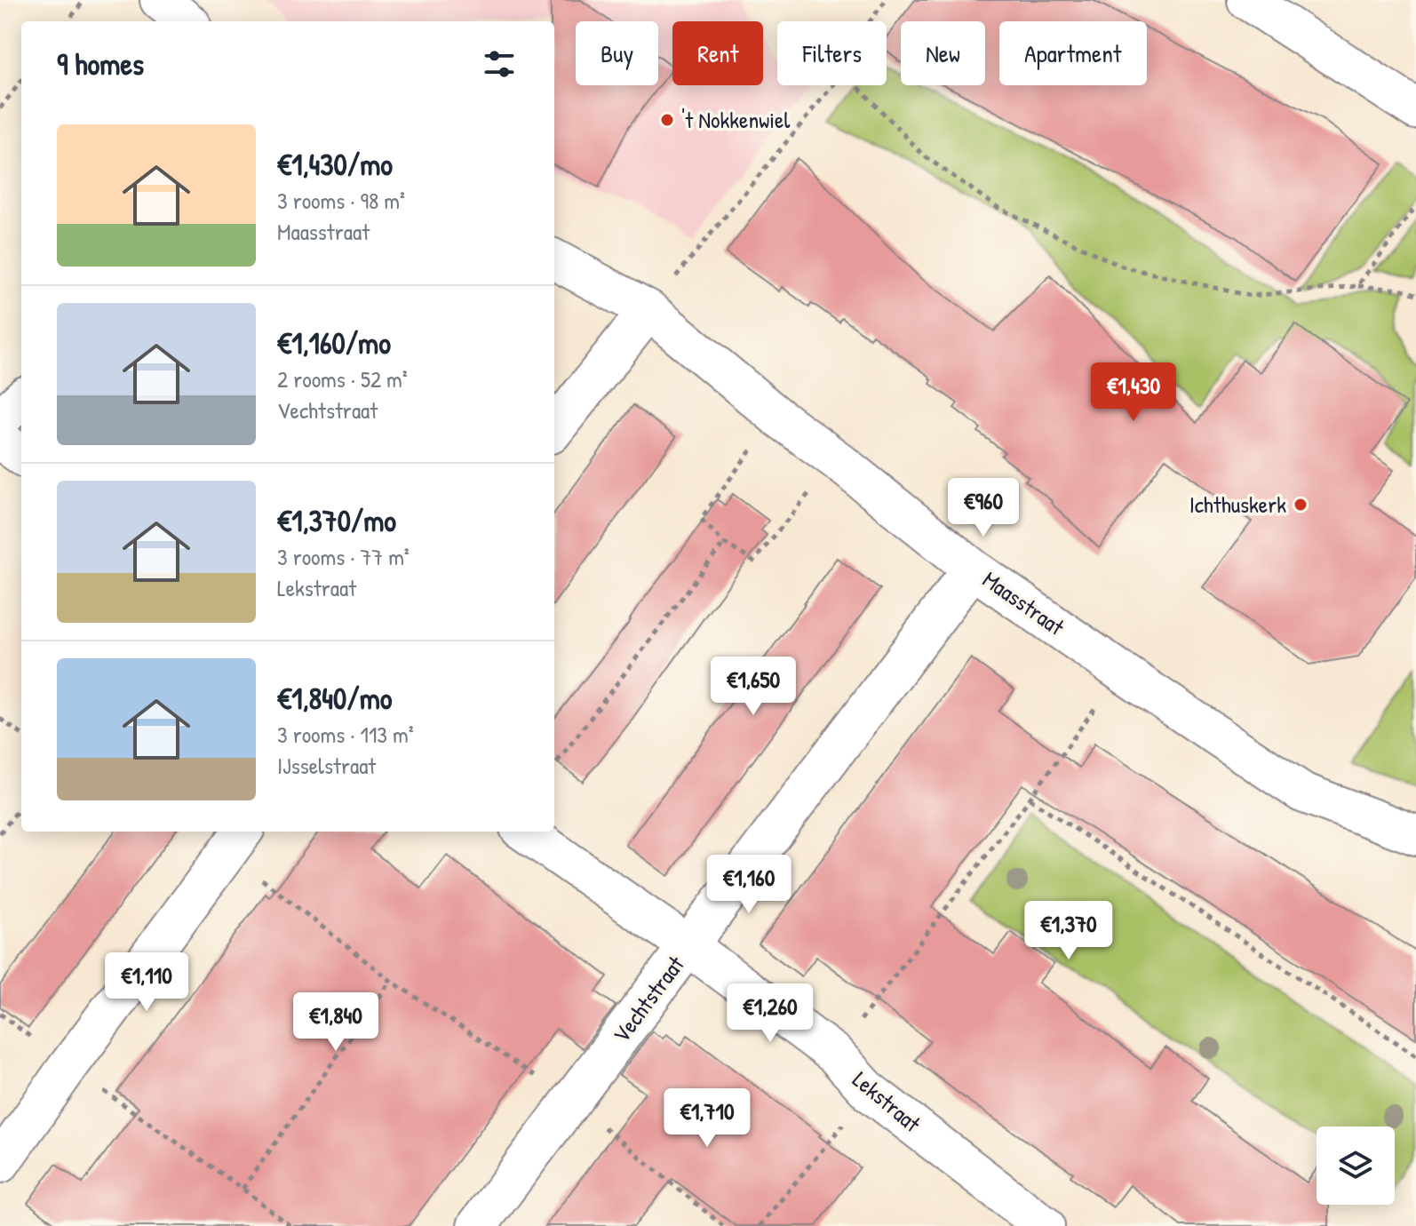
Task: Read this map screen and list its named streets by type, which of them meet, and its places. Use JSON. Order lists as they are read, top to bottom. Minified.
{"streets":{"street":["Maasstraat","Vechtstraat","Lekstraat"]},"crossings":[["Maasstraat","Vechtstraat"],["Vechtstraat","Lekstraat"]],"places":["'t Nokkenwiel","Ichthuskerk"],"page":{"chip":["Buy","Rent","Filters","New","Apartment"],"heading":"9 homes","list":[{"name":"€1,430/mo","note":"3 rooms · 98 m² · Maasstraat"},{"name":"€1,160/mo","note":"2 rooms · 52 m² · Vechtstraat"},{"name":"€1,370/mo","note":"3 rooms · 77 m² · Lekstraat"},{"name":"€1,840/mo","note":"3 rooms · 113 m² · IJsselstraat"}],"price":["€1,430","€960","€1,650","€1,160","€1,370","€1,110","€1,260","€1,840","€1,710"]}}
